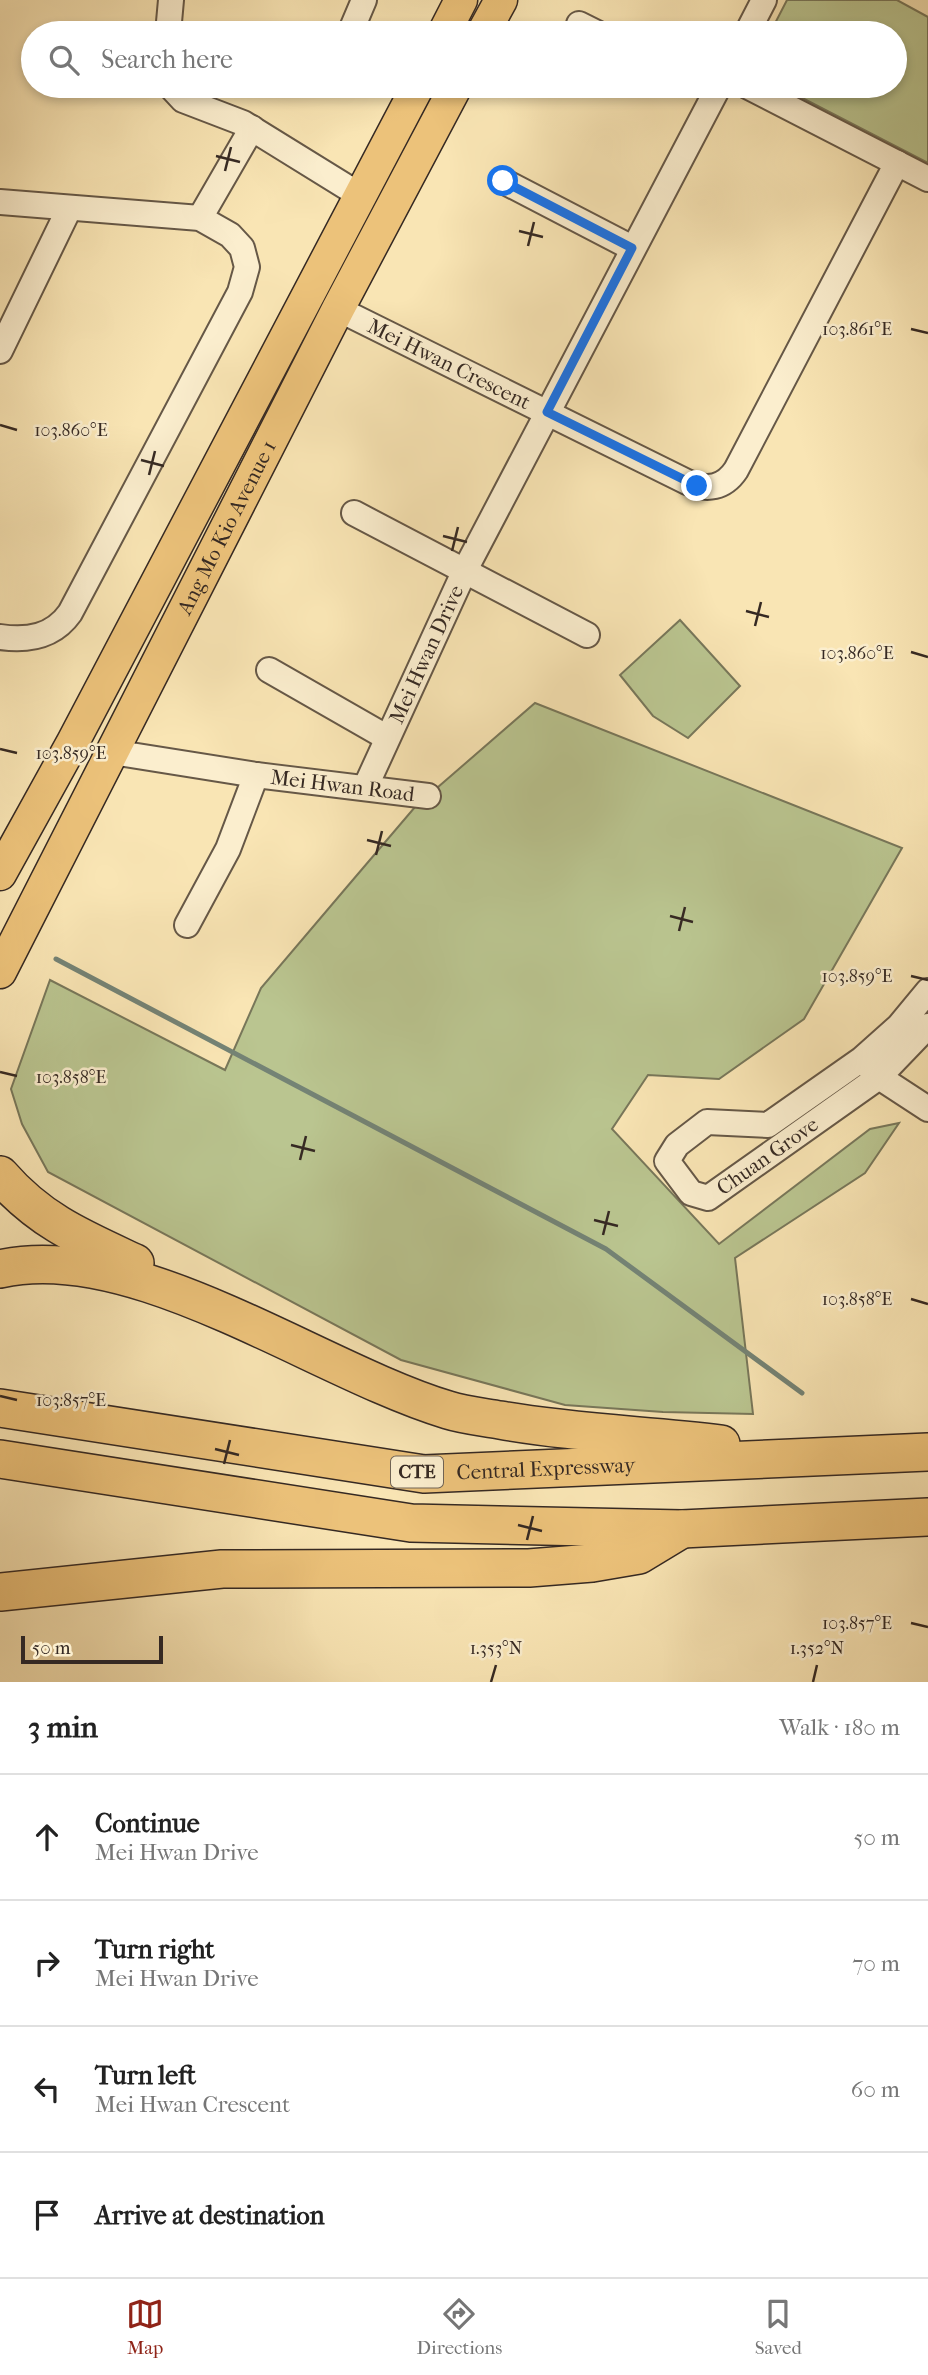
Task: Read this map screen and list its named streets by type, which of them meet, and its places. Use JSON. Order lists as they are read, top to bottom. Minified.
{"streets":{"highway":["Central Expressway","CTE"],"main road":["Ang Mo Kio Avenue 1"],"street":["Mei Hwan Crescent","Mei Hwan Drive","Mei Hwan Road","Chuan Grove"]},"crossings":[["Mei Hwan Crescent","Ang Mo Kio Avenue 1"],["Mei Hwan Crescent","Mei Hwan Drive"],["Ang Mo Kio Avenue 1","Mei Hwan Road"],["Mei Hwan Drive","Mei Hwan Road"]],"scale_bar":"50 m","page":{"search":"Search here","scale":"50 m","heading":["3 min","Walk · 180 m"],"list":[["Continue","Mei Hwan Drive","50 m"],["Turn right","Mei Hwan Drive","70 m"],["Turn left","Mei Hwan Crescent","60 m"],"Arrive at destination"],"nav":["Map","Directions","Saved"]},"coordinates":["103.861°E","103.860°E","103.859°E","103.858°E","103.857°E","1.353°N","1.352°N"]}
